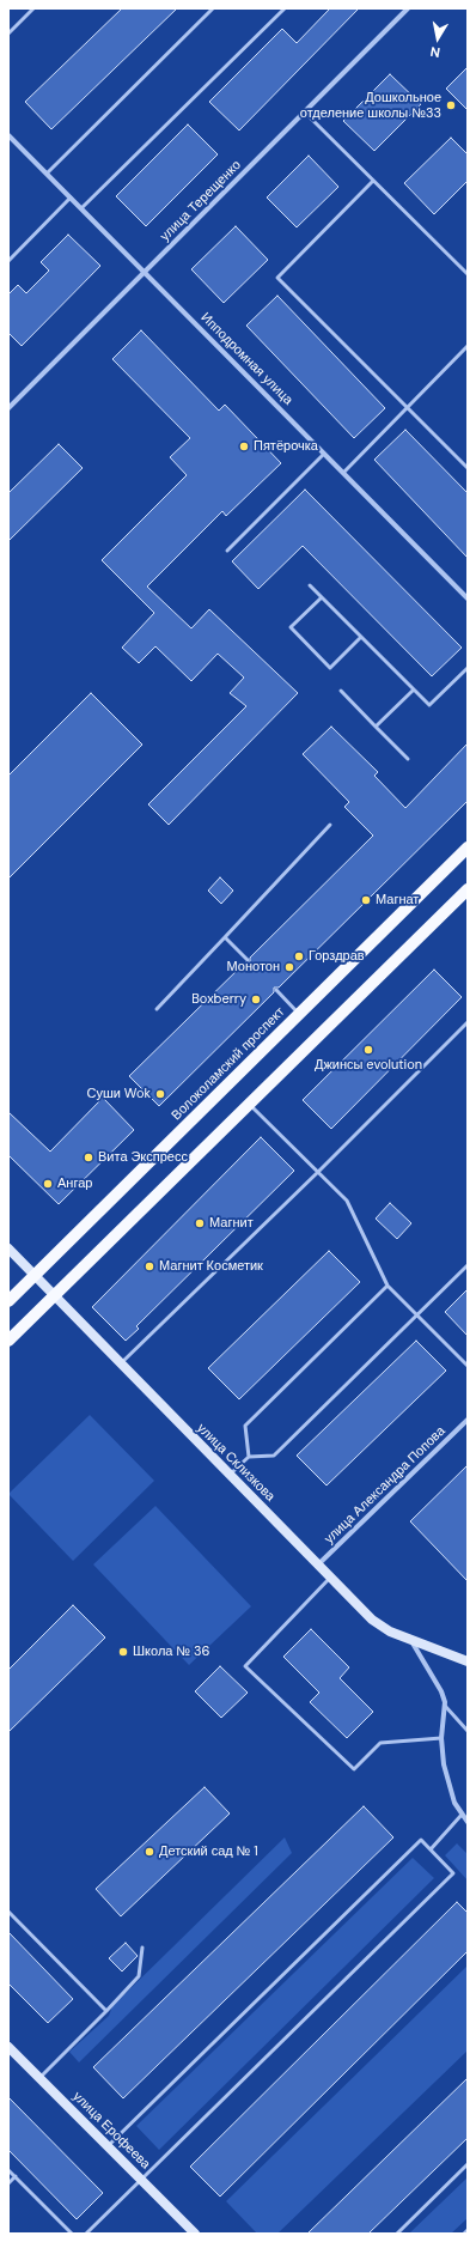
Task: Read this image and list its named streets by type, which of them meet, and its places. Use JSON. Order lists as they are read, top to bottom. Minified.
{"streets":{"main road":["Волоколамский проспект"],"street":["улица Терещенко","Ипподромная улица","улица Склизкова","улица Александра Попова","улица Ерофеева"]},"crossings":[["улица Терещенко","Ипподромная улица"],["Волоколамский проспект","улица Склизкова"],["улица Склизкова","улица Александра Попова"]],"places":["Дошкольное отделение школы №33","Пятёрочка","Магнат","Горздрав","Монотон","Boxberry","Джинсы evolution","Суши Wok","Вита Экспресс","Ангар","Магнит","Магнит Косметик","Школа № 36","Детский сад № 1"],"north":"bottom"}
